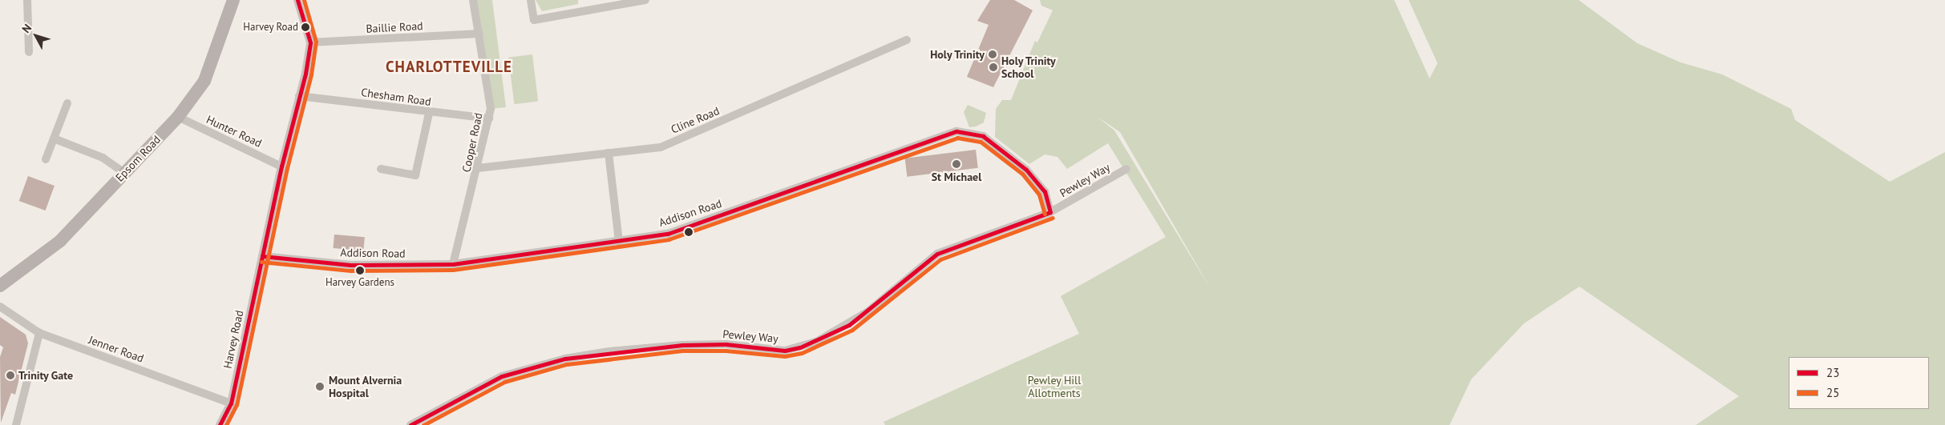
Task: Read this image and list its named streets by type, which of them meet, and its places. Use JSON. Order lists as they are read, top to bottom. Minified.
{"streets":{"main road":["Epsom Road"],"street":["Baillie Road","Chesham Road","Cline Road","Hunter Road","Cooper Road","Pewley Way","Addison Road","Harvey Road","Jenner Road"]},"crossings":[["Baillie Road","Cooper Road"],["Baillie Road","Harvey Road"],["Chesham Road","Cooper Road"],["Chesham Road","Harvey Road"],["Cline Road","Cooper Road"],["Hunter Road","Epsom Road"],["Hunter Road","Harvey Road"],["Cooper Road","Addison Road"],["Pewley Way","Addison Road"],["Addison Road","Harvey Road"],["Harvey Road","Jenner Road"]],"districts":["CHARLOTTEVILLE"],"parks":["Pewley Hill Allotments"],"places":["Harvey Road","Holy Trinity","Holy Trinity School","St Michael","Harvey Gardens","Trinity Gate","Mount Alvernia Hospital"],"lines":["transit line 23","transit line 25"],"legend":["23","25"],"north":"top left"}
